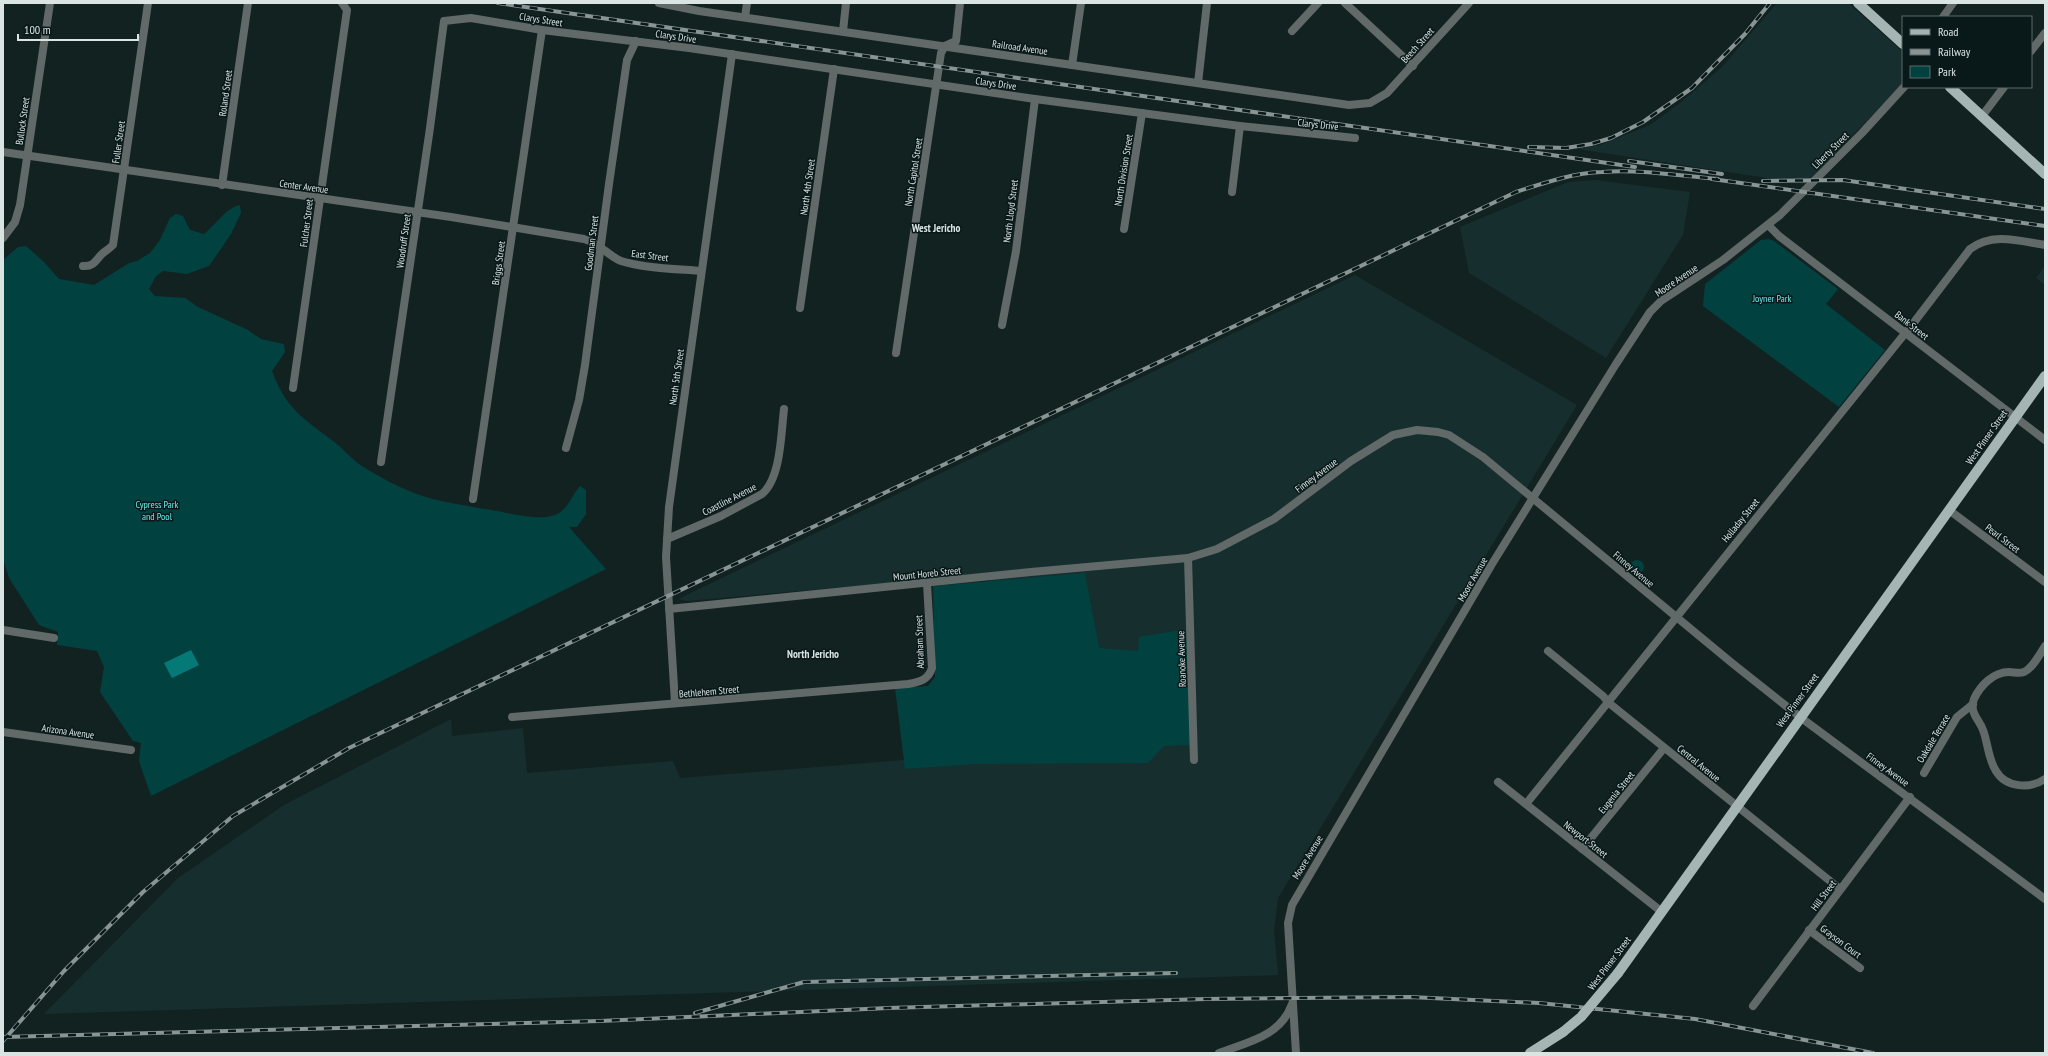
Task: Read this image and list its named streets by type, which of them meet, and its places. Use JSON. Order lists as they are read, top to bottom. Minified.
{"streets":{"main road":["West Pinner Street"],"street":["Clarys Street","Clarys Drive","Beech Street","Railroad Avenue","Roland Street","Bullock Street","Fuller Street","Liberty Street","North Division Street","North Capitol Street","Center Avenue","North 4th Street","North Lloyd Street","Fulcher Street","Woodruff Street","Goodman Street","East Street","Briggs Street","Moore Avenue","Bank Street","North 5th Street","Finney Avenue","Coastline Avenue","Holladay Street","Pearl Street","Mount Horeb Street","Abraham Street","Roanoke Avenue","Bethlehem Street","Arizona Avenue","Oakdale Terrace","Central Avenue","Eugenia Street","Newport Street","Hill Street","Grayson Court"]},"crossings":[["Clarys Street","Clarys Drive"],["Clarys Street","Woodruff Street"],["Clarys Street","Goodman Street"],["Clarys Street","Briggs Street"],["Clarys Drive","North Division Street"],["Clarys Drive","North Capitol Street"],["Clarys Drive","North 4th Street"],["Clarys Drive","North Lloyd Street"],["Clarys Drive","Goodman Street"],["Clarys Drive","North 5th Street"],["Beech Street","Railroad Avenue"],["Railroad Avenue","North Capitol Street"],["Roland Street","Center Avenue"],["Bullock Street","Center Avenue"],["Fuller Street","Center Avenue"],["Liberty Street","Moore Avenue"],["Liberty Street","Bank Street"],["Center Avenue","Fulcher Street"],["Center Avenue","Woodruff Street"],["Center Avenue","Goodman Street"],["Center Avenue","East Street"],["Center Avenue","Briggs Street"],["Goodman Street","East Street"],["East Street","North 5th Street"],["Moore Avenue","Bank Street"],["Moore Avenue","Finney Avenue"],["Bank Street","West Pinner Street"],["Bank Street","Holladay Street"],["North 5th Street","Coastline Avenue"],["North 5th Street","Mount Horeb Street"],["North 5th Street","Bethlehem Street"],["West Pinner Street","Finney Avenue"],["West Pinner Street","Pearl Street"],["West Pinner Street","Central Avenue"],["West Pinner Street","Newport Street"],["Finney Avenue","Holladay Street"],["Finney Avenue","Mount Horeb Street"],["Finney Avenue","Roanoke Avenue"],["Finney Avenue","Hill Street"],["Holladay Street","Central Avenue"],["Holladay Street","Newport Street"],["Mount Horeb Street","Abraham Street"],["Mount Horeb Street","Roanoke Avenue"],["Abraham Street","Bethlehem Street"],["Central Avenue","Eugenia Street"],["Central Avenue","Hill Street"],["Eugenia Street","Newport Street"],["Hill Street","Grayson Court"]],"districts":["West Jericho","North Jericho"],"parks":["Joyner Park","Cypress Park and Pool"],"legend":["Road","Railway","Park"],"scale_bar":"100 m"}
